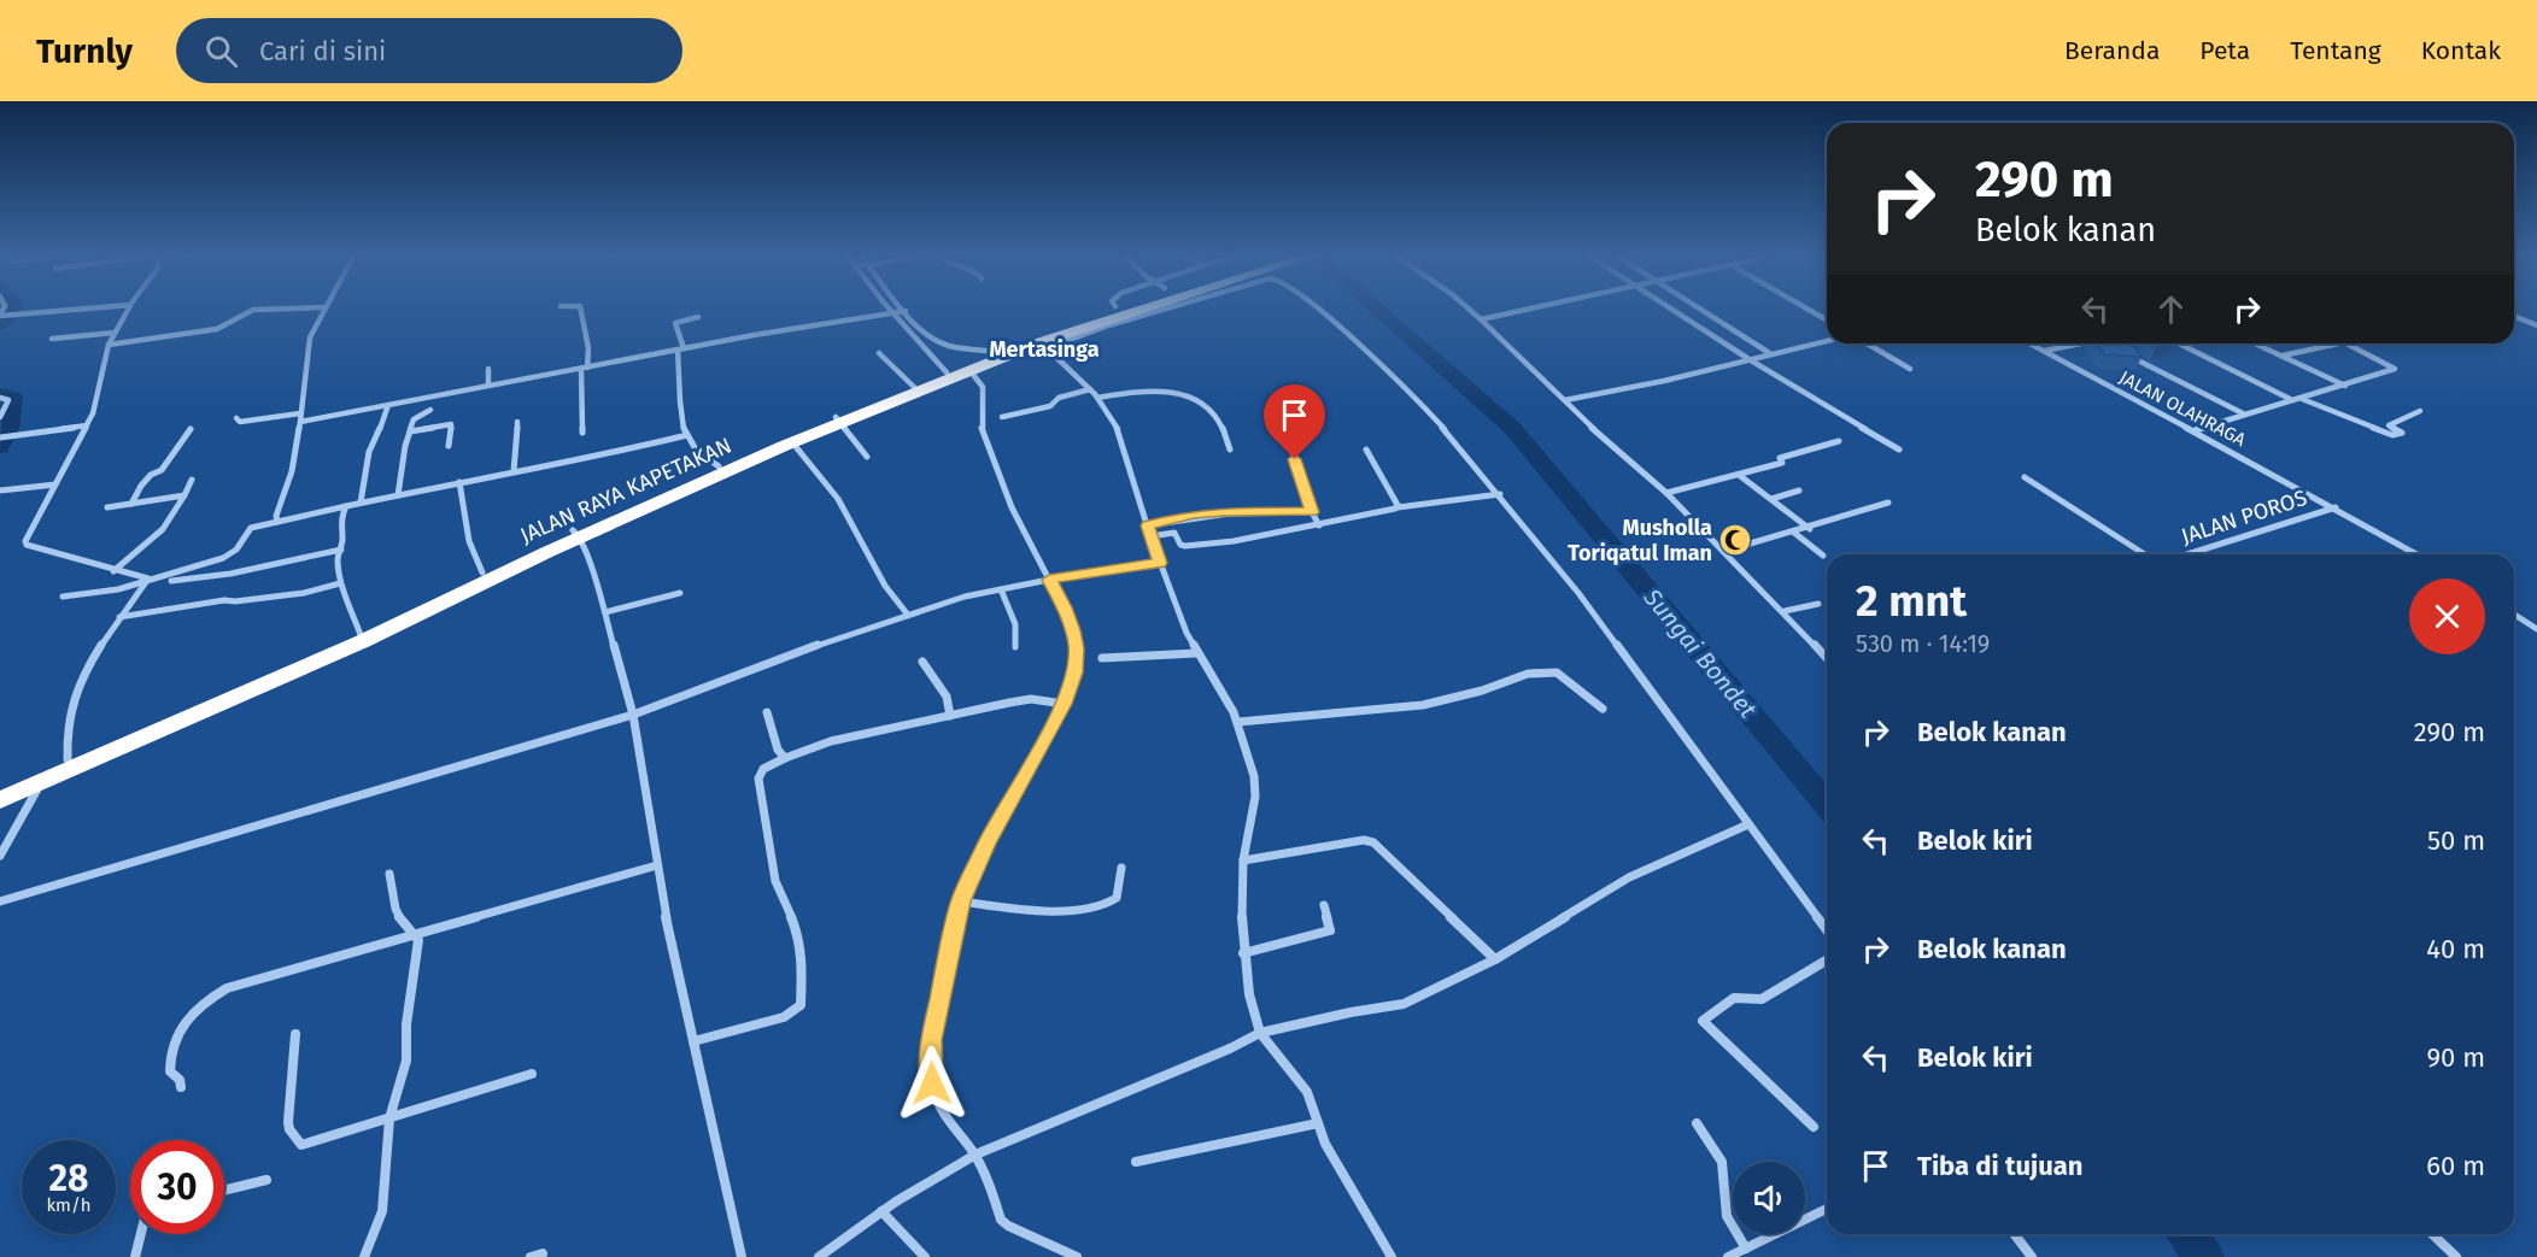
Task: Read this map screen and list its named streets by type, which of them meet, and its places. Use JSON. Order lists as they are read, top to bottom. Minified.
{"streets":{"highway":["JALAN RAYA KAPETAKAN"],"street":["JALAN OLAHRAGA","JALAN POROS"]},"crossings":[["JALAN OLAHRAGA","JALAN POROS"]],"districts":["Mertasinga"],"water":["Sungai Bondet"],"places":{"mosque":["Musholla Toriqatul Iman"]},"page":{"header":"Turnly","search":"Cari di sini","nav":["Beranda","Peta","Tentang","Kontak"],"turn":["290 m","Belok kanan"],"heading":["2 mnt","530 m · 14:19"],"list":[{"name":"Belok kanan","value":"290 m"},{"name":"Belok kiri","value":"50 m"},{"name":"Belok kanan","value":"40 m"},{"name":"Belok kiri","value":"90 m"},{"name":"Tiba di tujuan","value":"60 m"}],"speed":"28 km/h","limit":"30"}}
